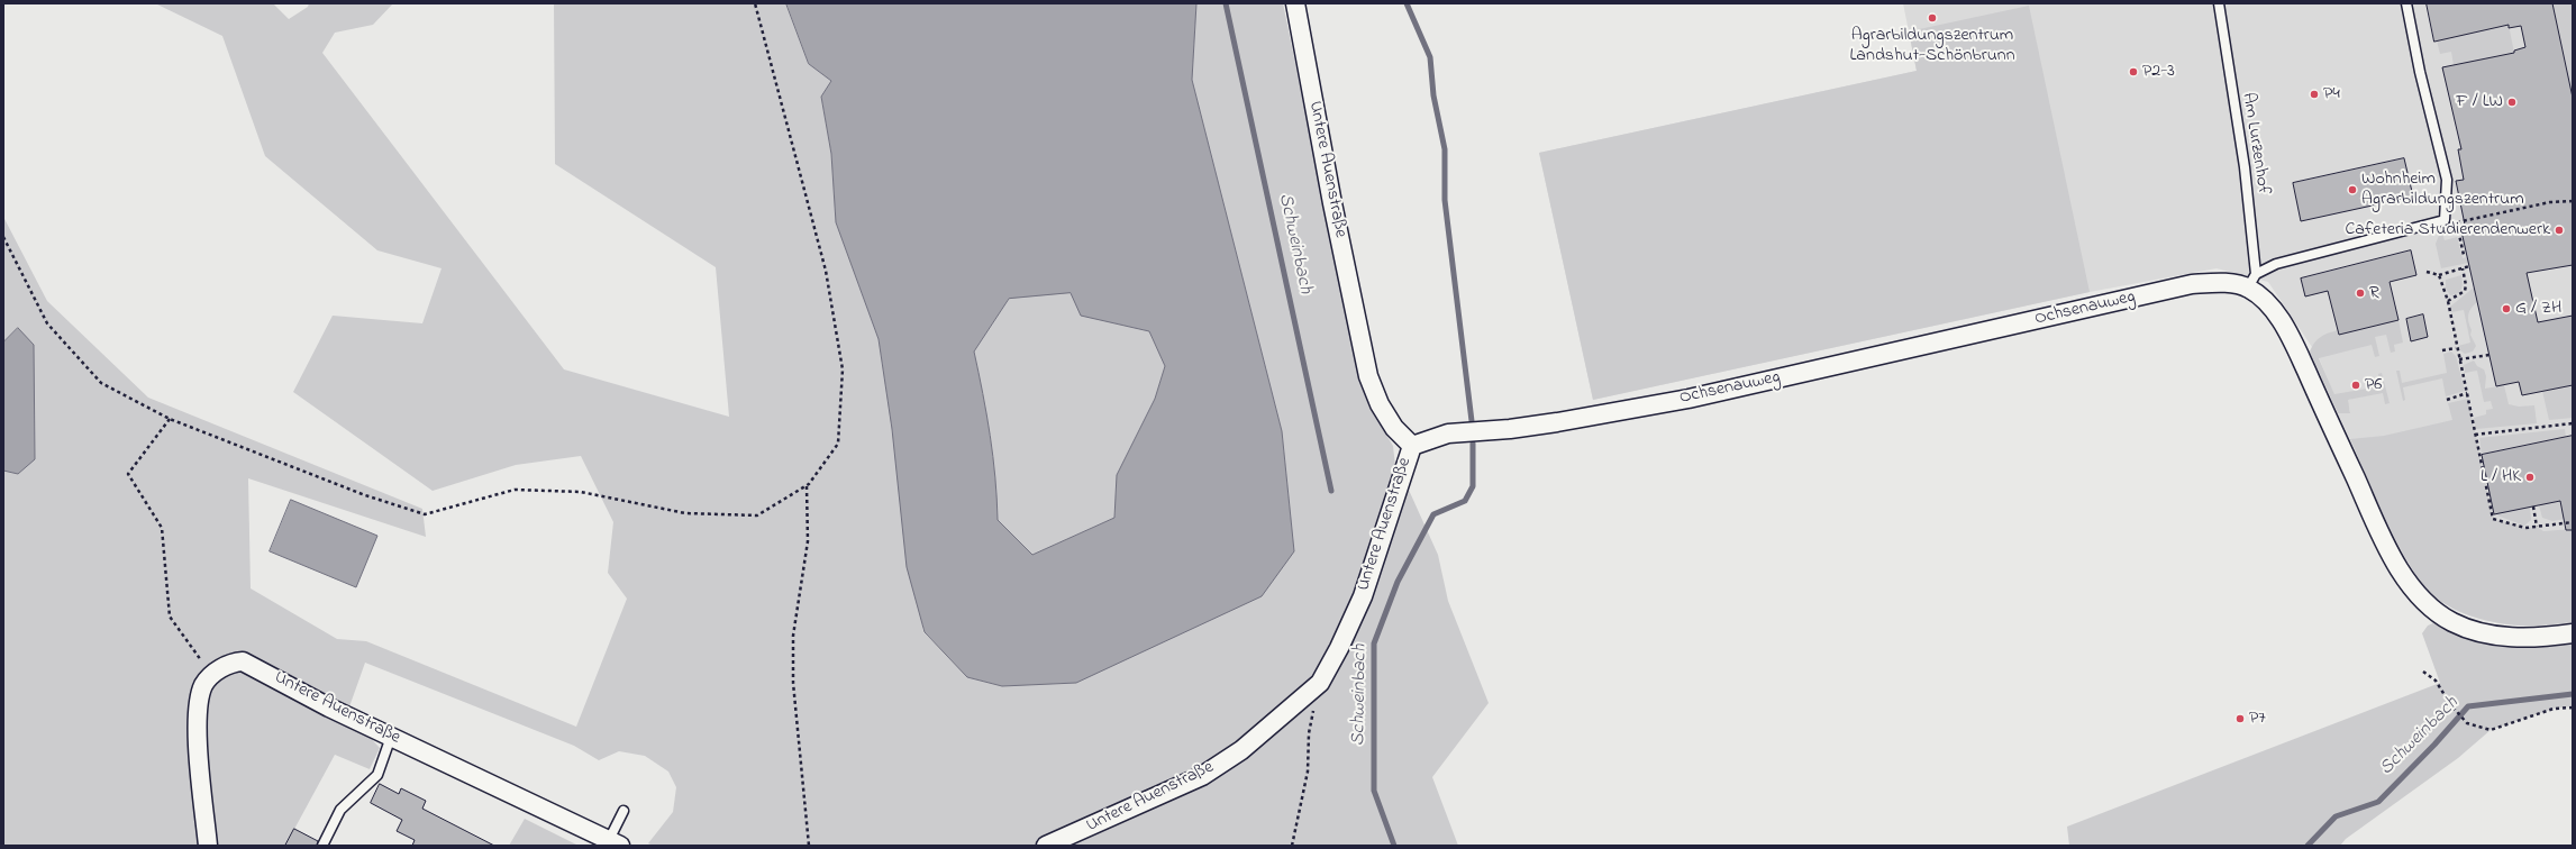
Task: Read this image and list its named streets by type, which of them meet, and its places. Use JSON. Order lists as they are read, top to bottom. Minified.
{"streets":{"street":["Untere Auenstraße","Ochsenauweg"],"lane":["Am Lurzenhof"]},"crossings":[["Am Lurzenhof","Ochsenauweg"],["Untere Auenstraße","Ochsenauweg"]],"water":["Schweinbach"],"places":["Agrarbildungszentrum Landshut-Schönbrunn","P2-3","P4","F / LW","Wohnheim Agrarbildungszentrum","Cafeteria Studierendenwerk","R","G / ZH","P6","L / HK","P7"]}
